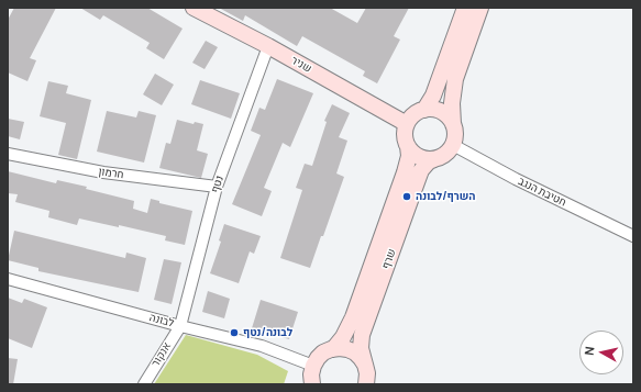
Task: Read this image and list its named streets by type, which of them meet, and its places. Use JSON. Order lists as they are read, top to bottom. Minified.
{"streets":{"street":["שניר","חרמון","נטף","חטיבת הנגב","שרף","לבונה","אנקור"]},"crossings":[["שניר","נטף"],["שניר","חטיבת הנגב"],["שניר","שרף"],["חרמון","נטף"],["נטף","לבונה"],["נטף","אנקור"],["חטיבת הנגב","שרף"],["לבונה","אנקור"]],"places":["השרף/לבונה","לבונה/נטף"],"north":"left"}
